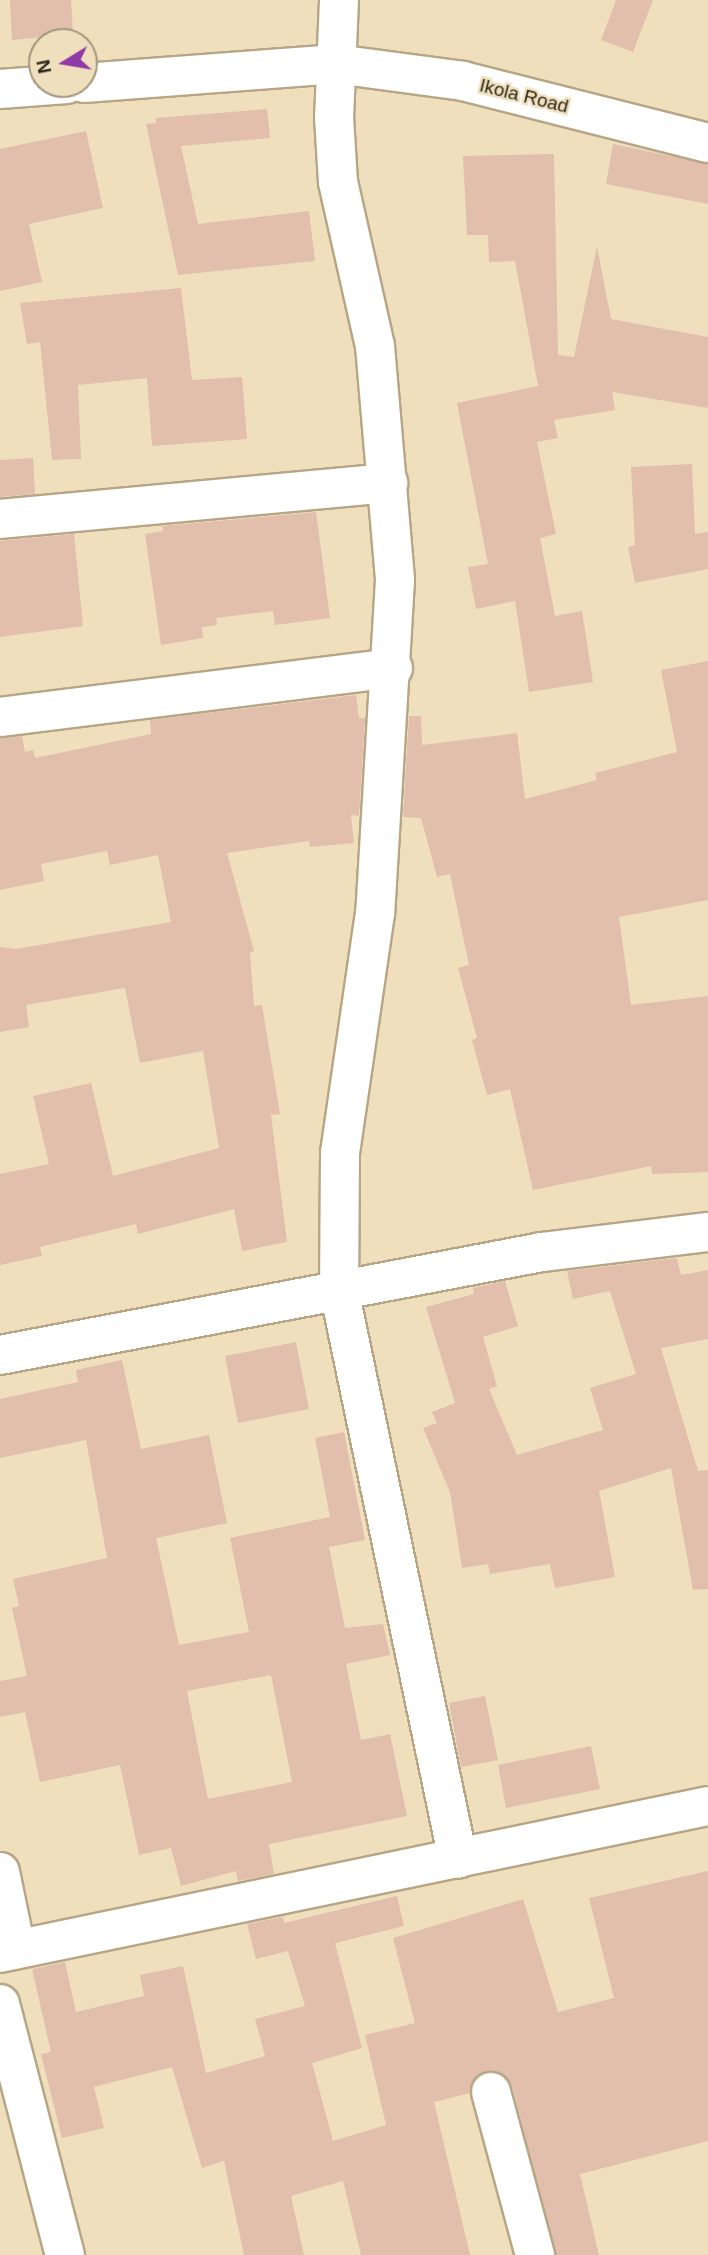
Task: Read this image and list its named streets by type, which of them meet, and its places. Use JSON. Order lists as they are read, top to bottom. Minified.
{"streets":{"street":["Ikola Road"]},"north":"left"}
